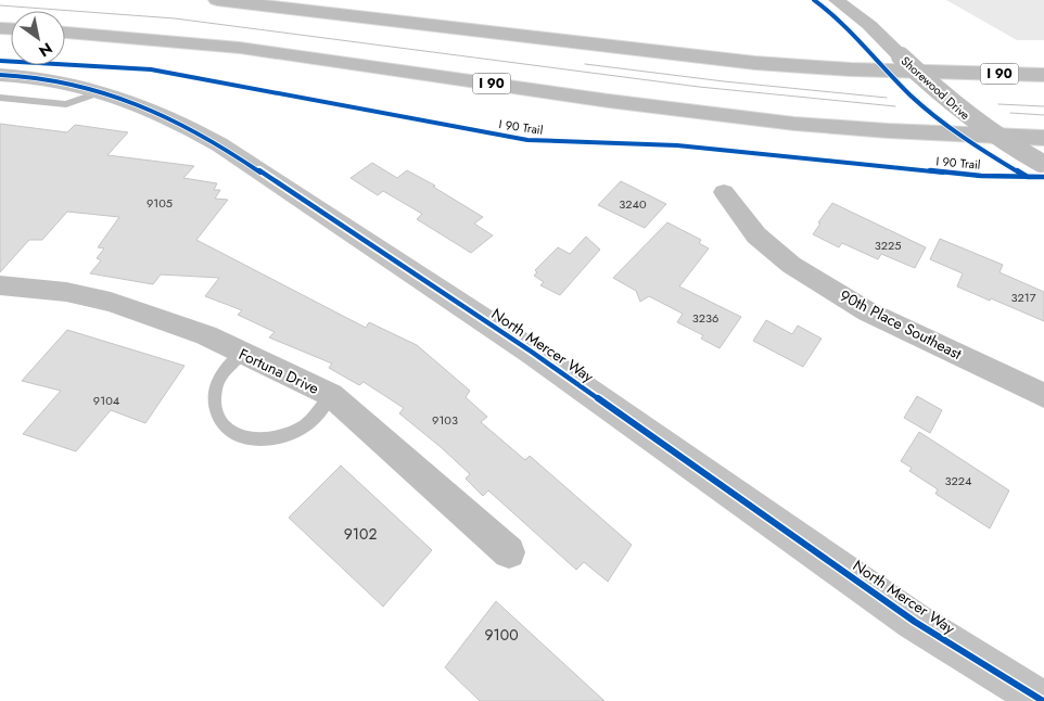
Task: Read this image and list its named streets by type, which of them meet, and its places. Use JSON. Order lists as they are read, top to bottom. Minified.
{"streets":{"highway":["I 90"],"street":["Shorewood Drive","90th Place Southeast","North Mercer Way","Fortuna Drive"],"cycle path":["I 90 Trail"]},"house_numbers":["9105","3240","3225","3217","3236","9104","9103","3224","9102","9100"],"north":"bottom right"}
